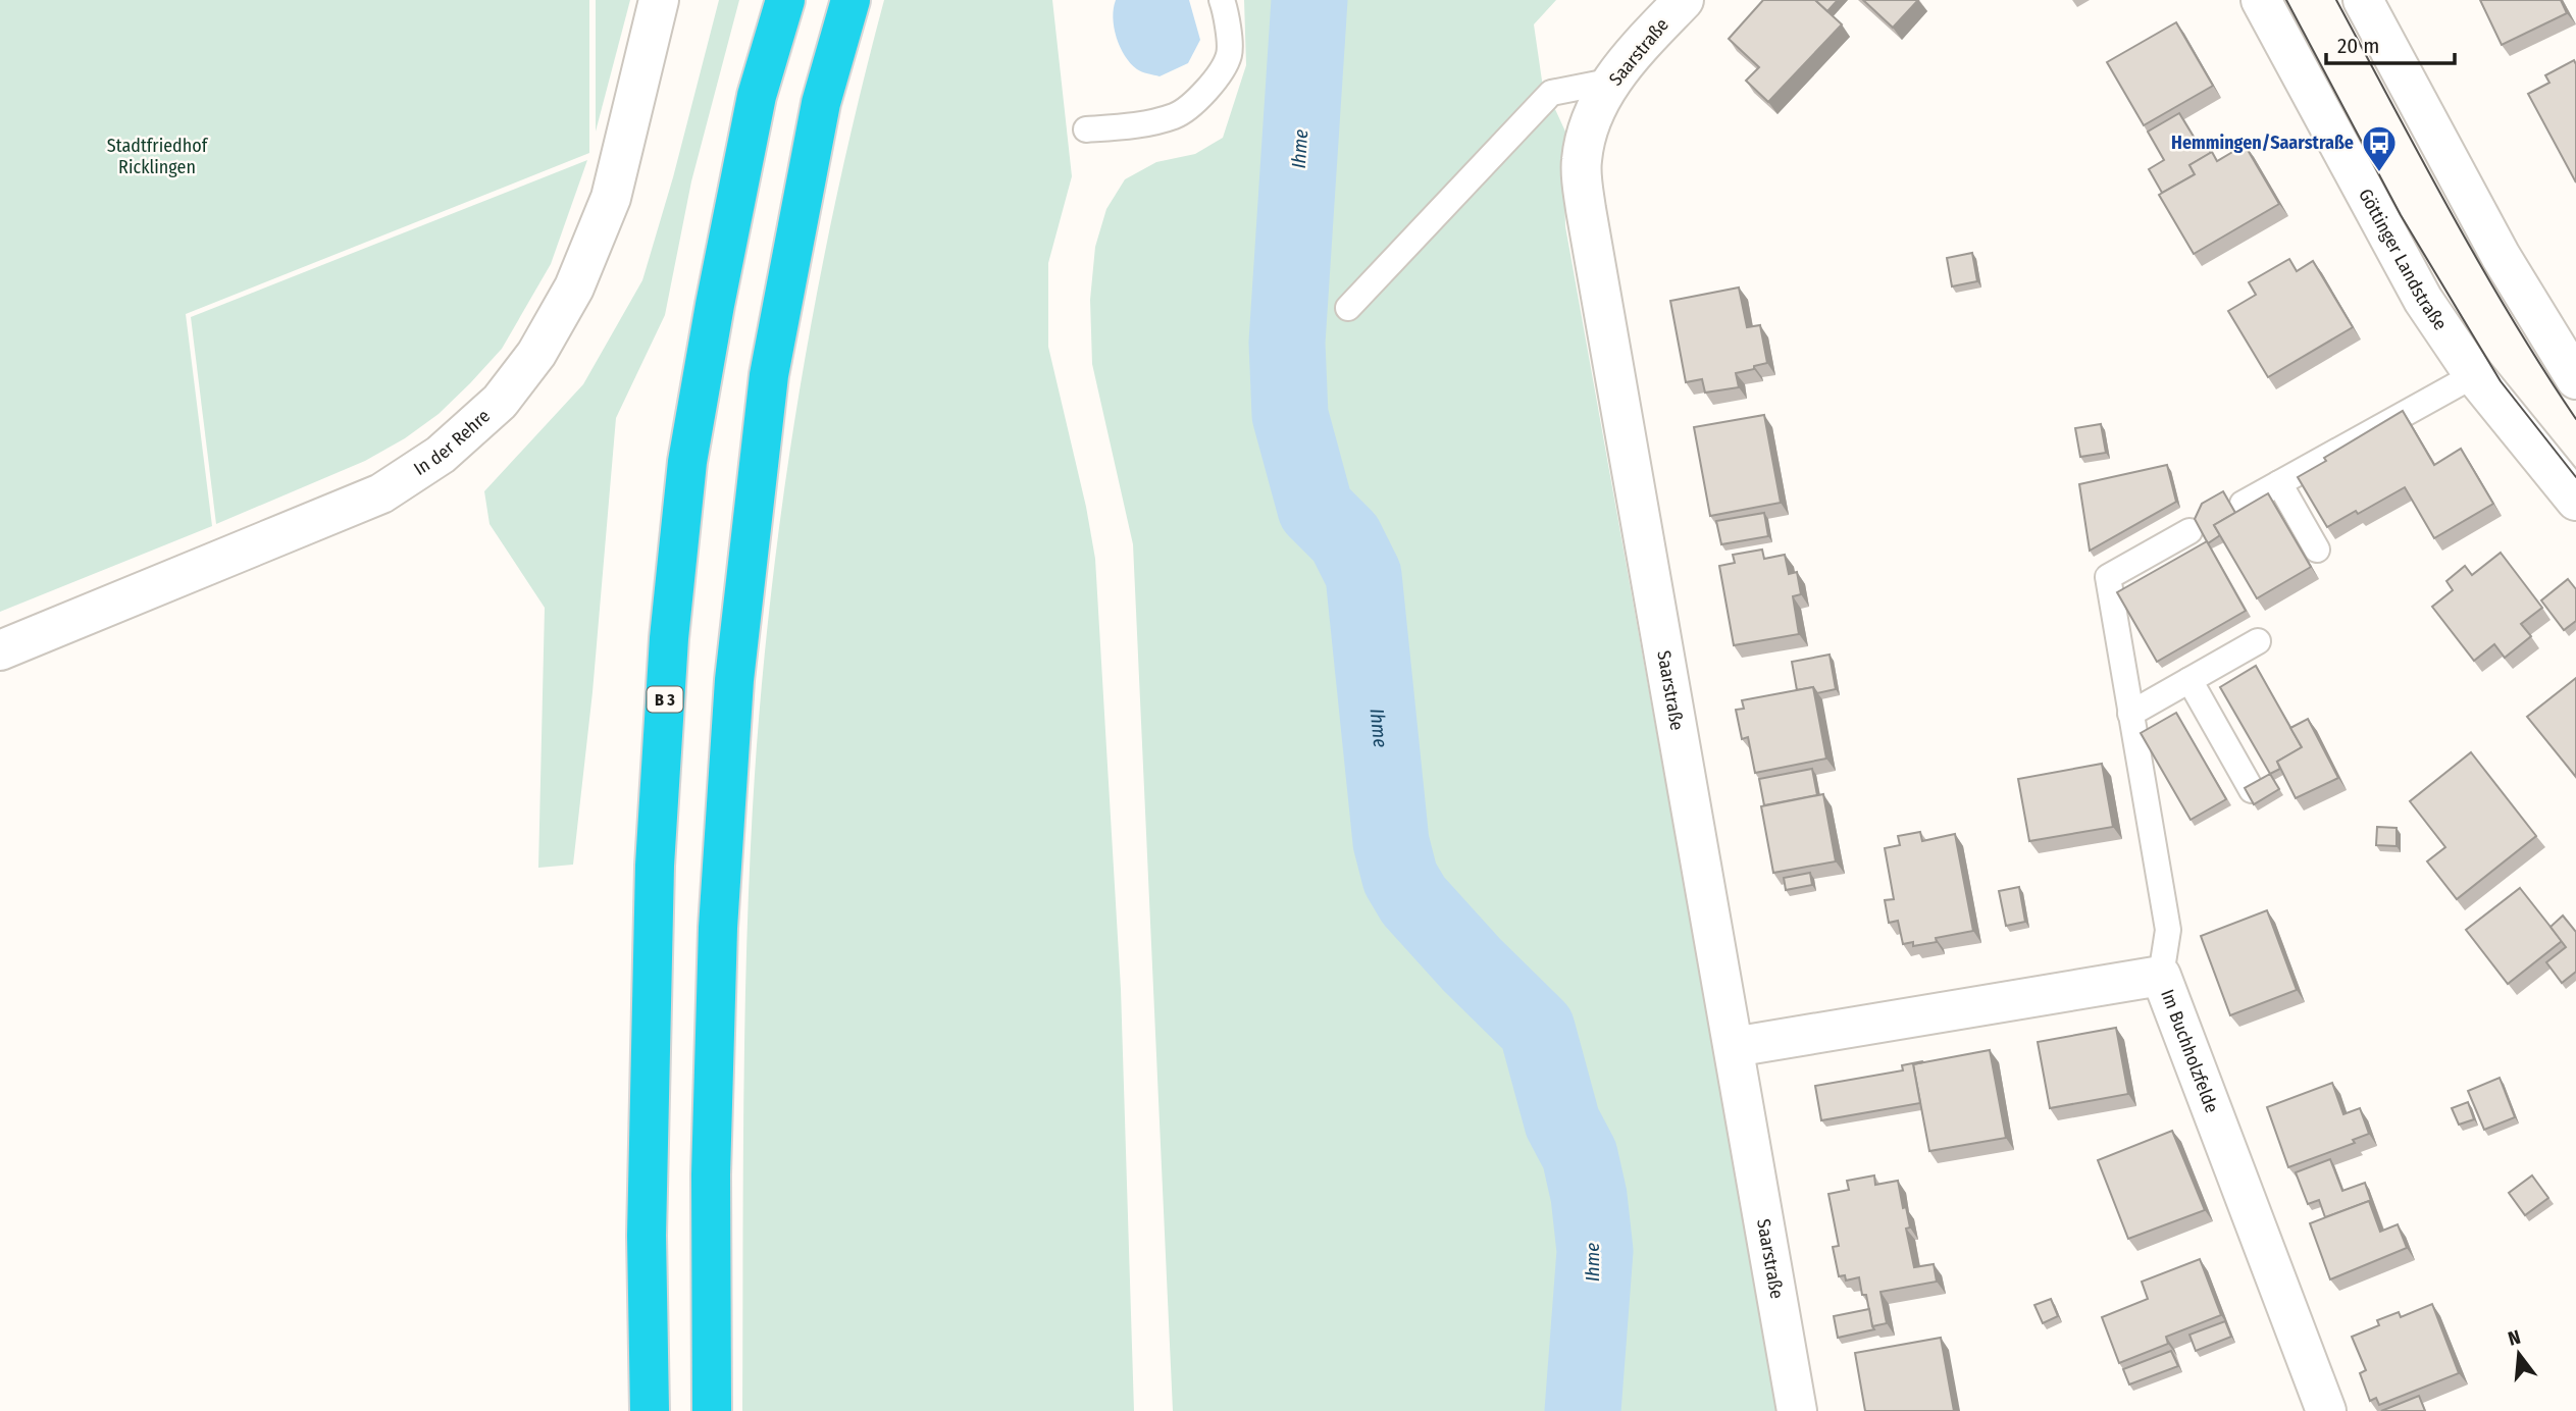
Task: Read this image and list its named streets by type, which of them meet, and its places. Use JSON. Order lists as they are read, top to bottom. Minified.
{"streets":{"highway":["B 3"],"street":["Saarstraße","Göttinger Landstraße","In der Rehre","Im Buchholzfelde"]},"crossings":[["Saarstraße","Im Buchholzfelde"]],"water":["Ihme"],"parks":["Stadtfriedhof Ricklingen"],"places":{"bus stop":["Hemmingen/Saarstraße"]},"scale_bar":"20 m","north":"top"}
